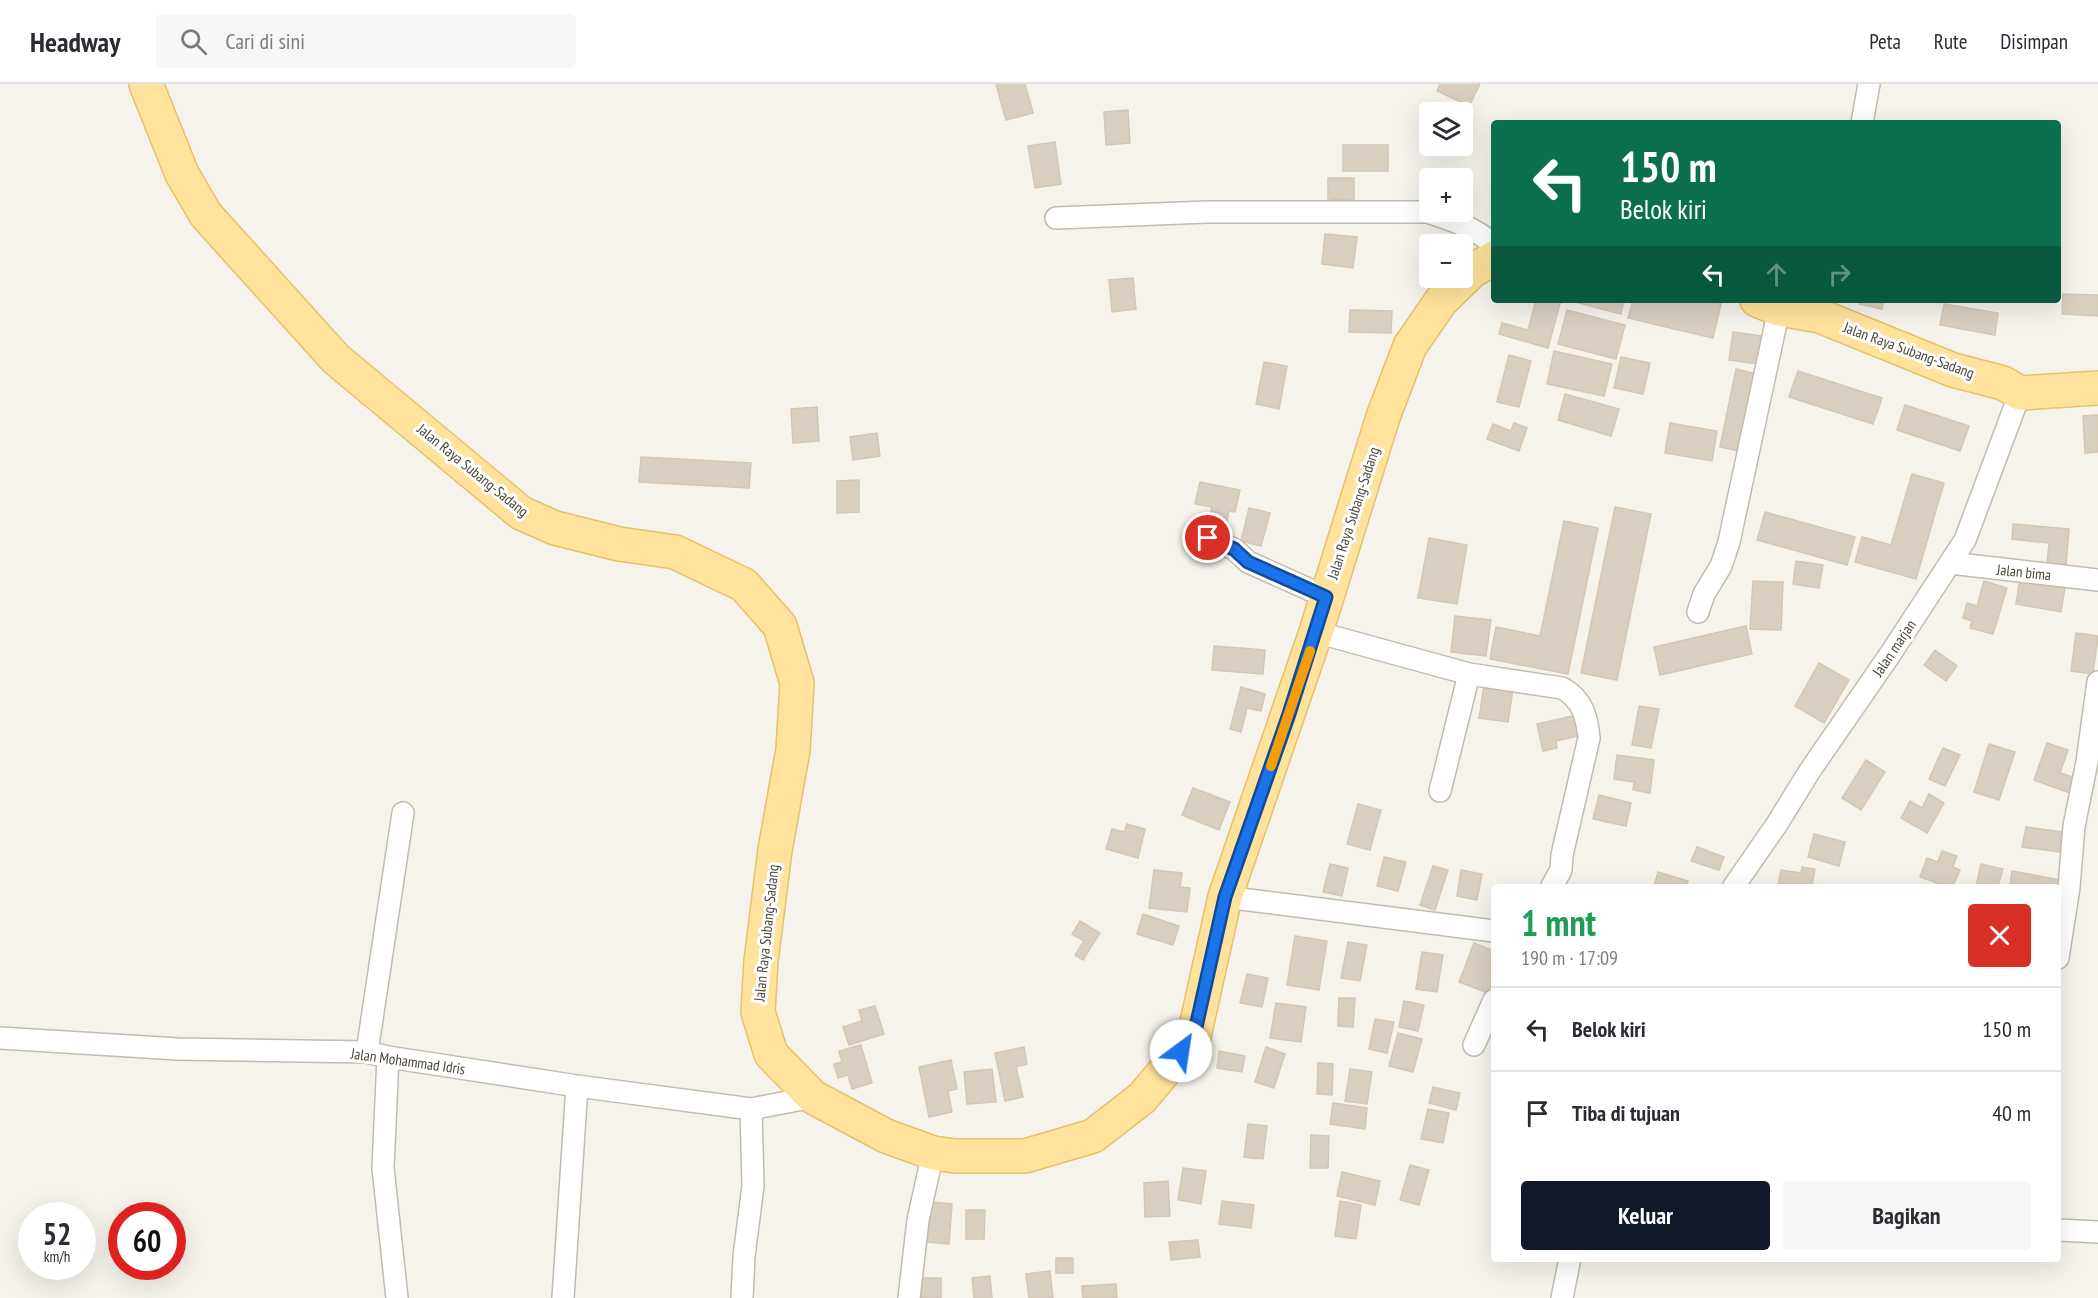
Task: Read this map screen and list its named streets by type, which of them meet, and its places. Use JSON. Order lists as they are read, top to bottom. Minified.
{"streets":{"main road":["Jalan Raya Subang-Sadang"],"street":["Jalan bima","Jalan marjan","Jalan Mohammad Idris"]},"crossings":[["Jalan Raya Subang-Sadang","Jalan marjan"],["Jalan Raya Subang-Sadang","Jalan Mohammad Idris"],["Jalan bima","Jalan marjan"]],"page":{"header":"Headway","search":"Cari di sini","nav":["Peta","Rute","Disimpan"],"map_buttons":["+","−"],"turn":["150 m","Belok kiri"],"heading":["1 mnt","190 m · 17:09"],"list":[{"name":"Belok kiri","value":"150 m"},{"name":"Tiba di tujuan","value":"40 m"}],"buttons":["Keluar","Bagikan"],"speed":"52 km/h","limit":"60"}}
